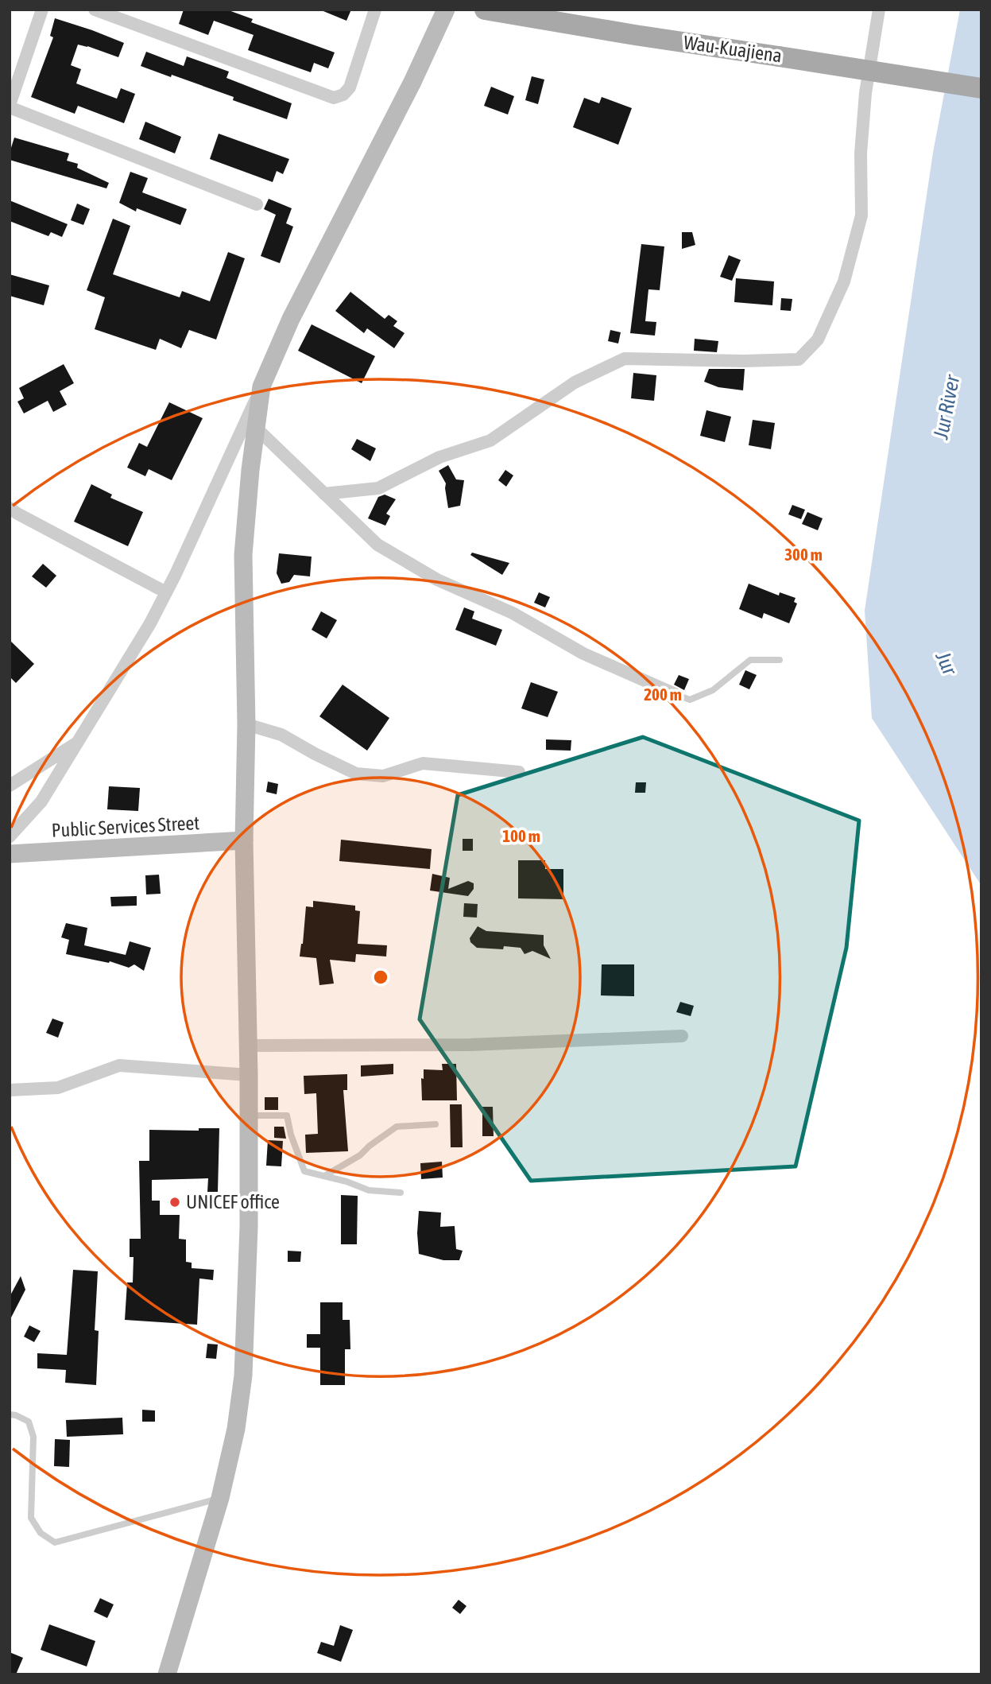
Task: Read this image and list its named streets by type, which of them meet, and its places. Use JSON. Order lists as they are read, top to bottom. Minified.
{"streets":{"main road":["Wau-Kuajiena"],"street":["Public Services Street"]},"water":["Jur River","Jur"],"places":["UNICEF office"],"rings":["300 m","200 m","100 m"]}
